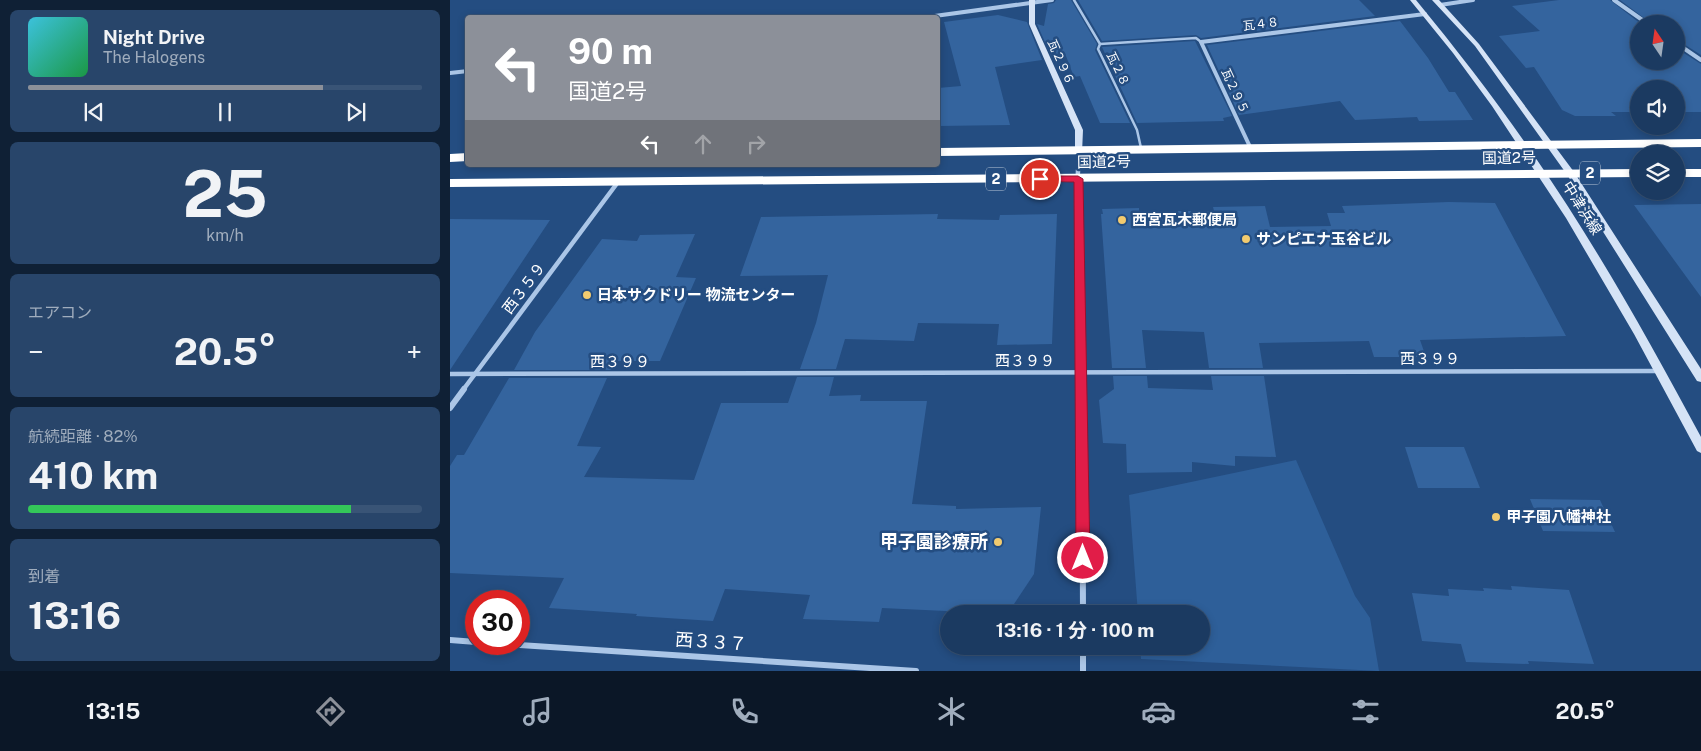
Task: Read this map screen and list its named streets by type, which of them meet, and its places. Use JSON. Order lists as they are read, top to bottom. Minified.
{"streets":{"highway":["国道2号","2"],"street":["瓦４８","瓦２９６","瓦２９５","中津浜線","西３５９","西３９９","西３３７"],"lane":["瓦２８"]},"crossings":[["瓦４８","瓦２８"],["瓦４８","瓦２９５"],["瓦４８","中津浜線"],["瓦２９６","国道2号"],["瓦２８","国道2号"],["瓦２９５","国道2号"],["国道2号","中津浜線"],["国道2号","西３５９"],["中津浜線","西３９９"],["西３５９","西３９９"]],"places":["西宮瓦木郵便局","サンピエナ玉谷ビル","日本サクドリー 物流センター","甲子園八幡神社","甲子園診療所"],"north":"top","page":{"turn":["90 m","国道2号"],"song":["Night Drive","The Halogens"],"tile":[["25","km/h"],"エアコン",["航続距離 · 82%","410 km"],["到着","13:16"]],"heat":["−","20.5°","+"],"limit":"30","trip":"13:16 · 1 分 · 100 m","tabs":["13:15","20.5°"]}}
